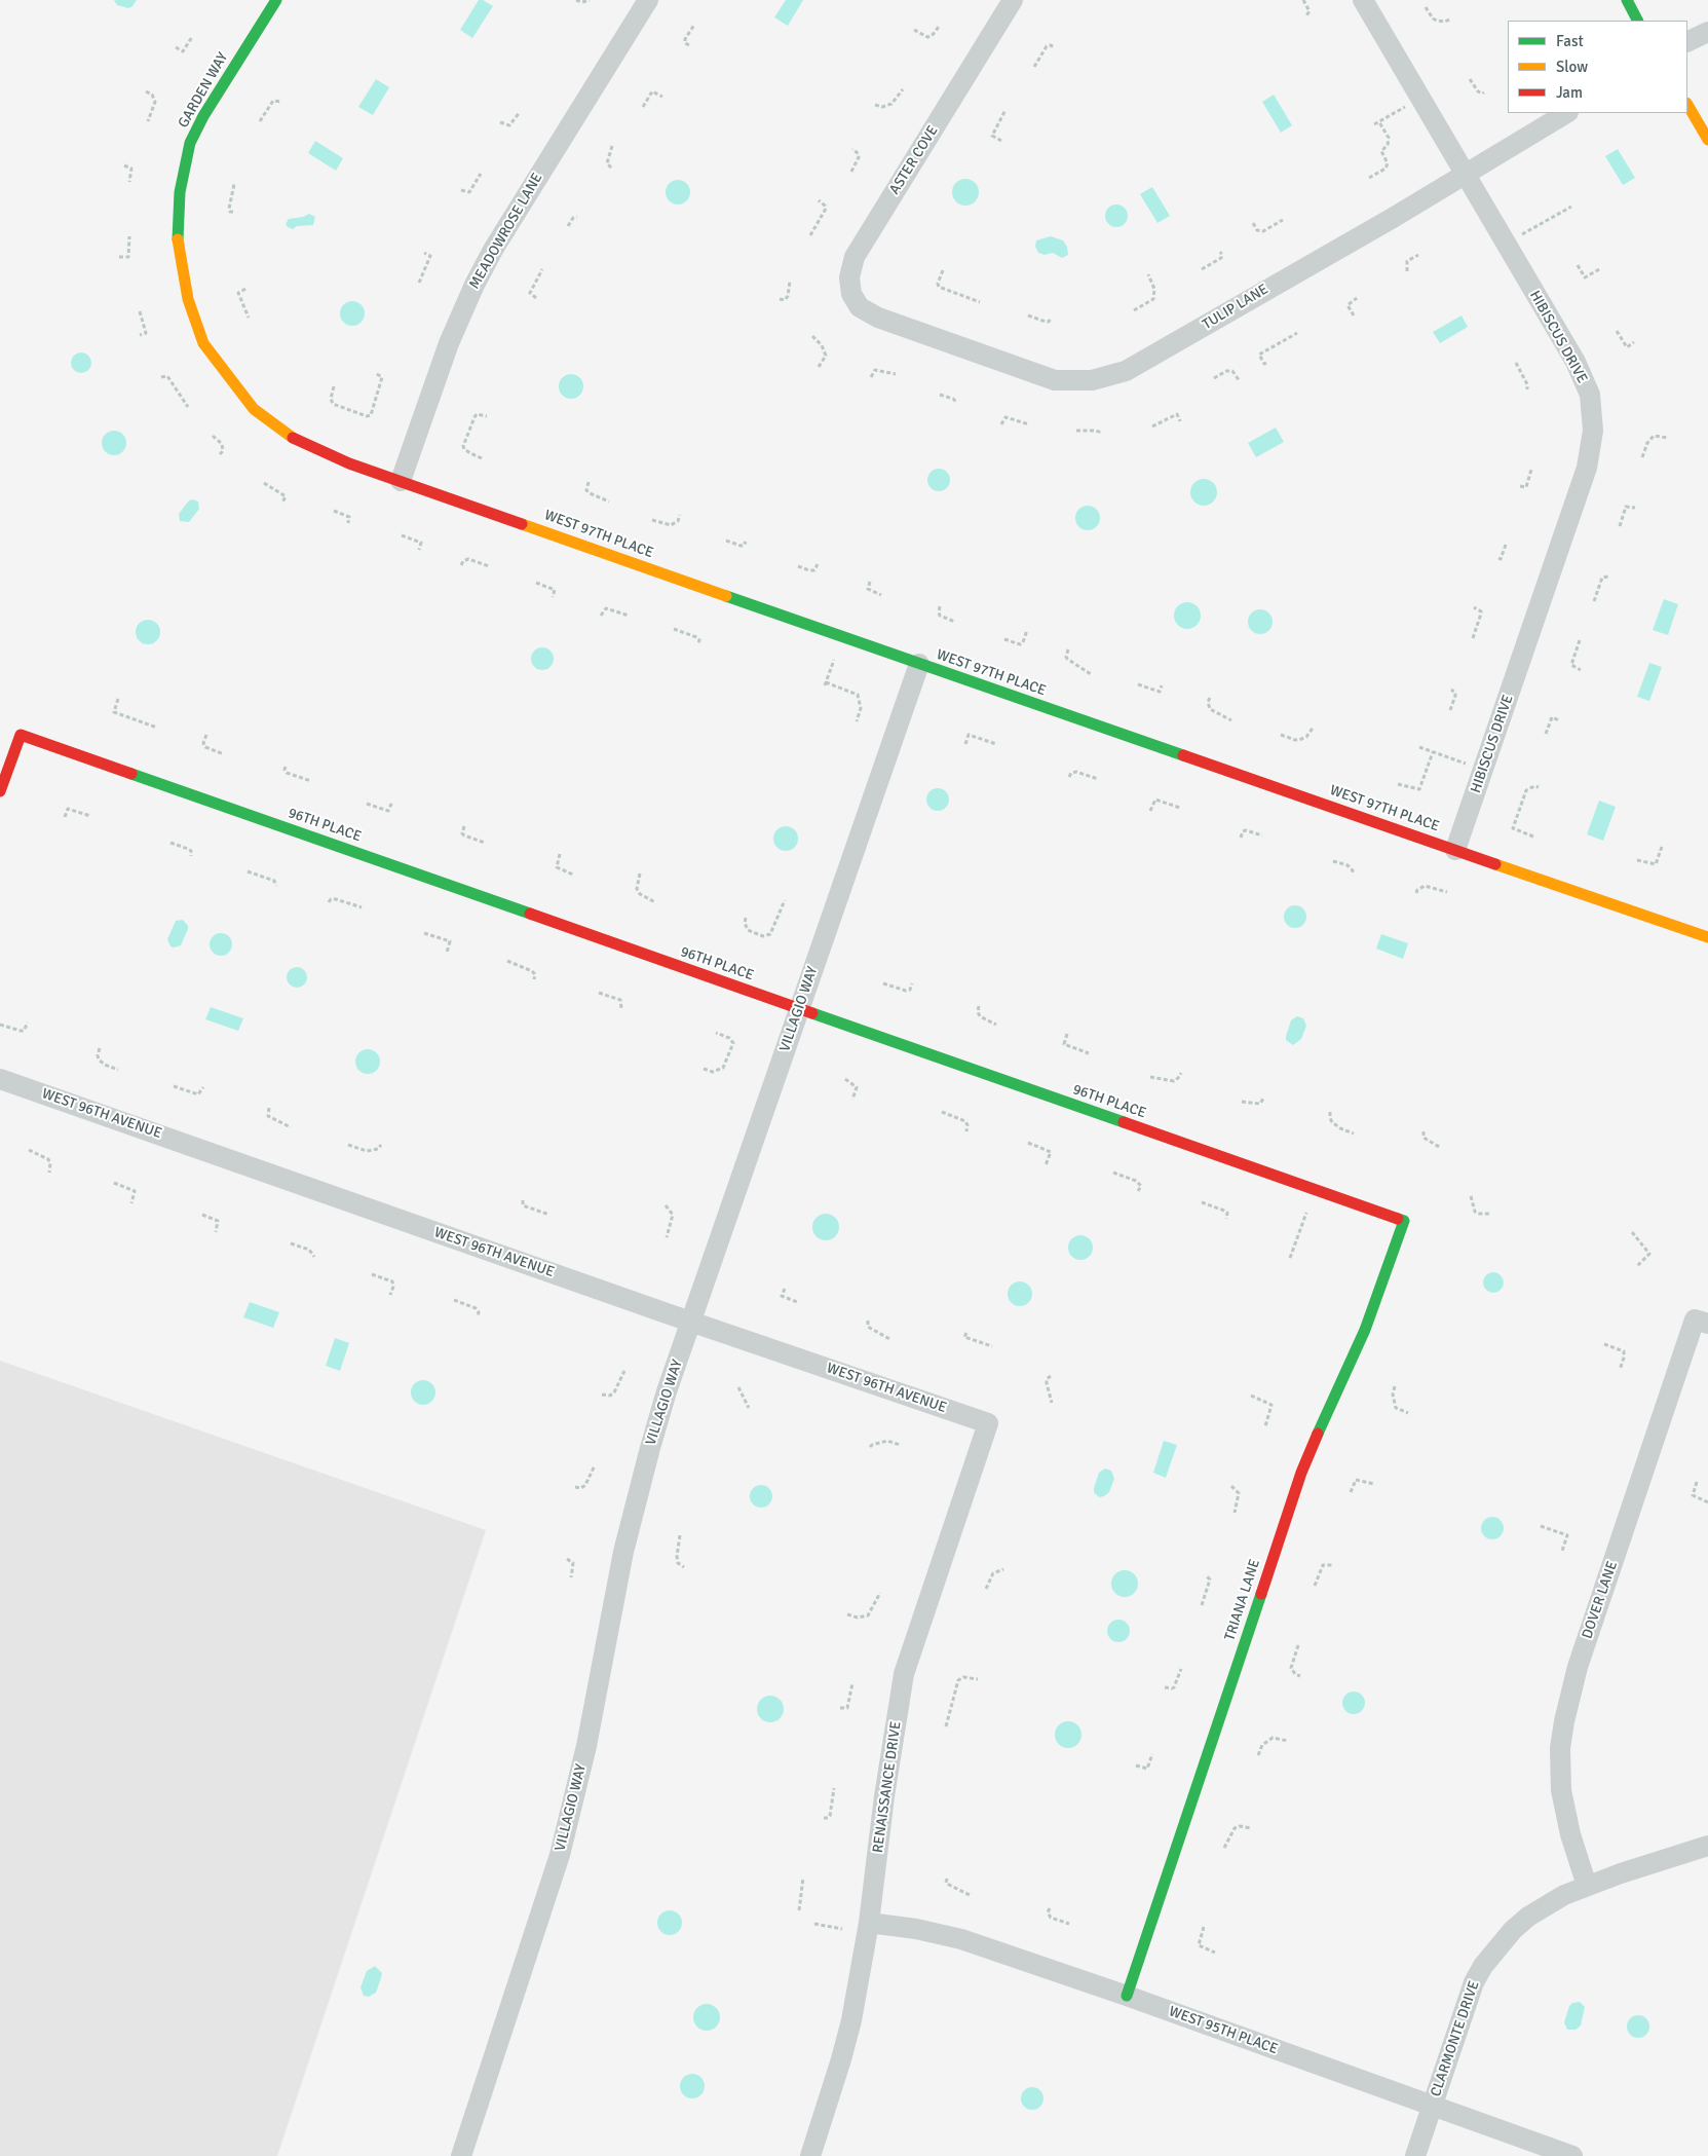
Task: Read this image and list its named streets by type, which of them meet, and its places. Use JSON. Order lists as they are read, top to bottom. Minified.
{"streets":{"street":["GARDEN WAY","ASTER COVE","MEADOWROSE LANE","TULIP LANE","HIBISCUS DRIVE","WEST 97TH PLACE","96TH PLACE","VILLAGIO WAY","WEST 96TH AVENUE","TRIANA LANE","DOVER LANE","RENAISSANCE DRIVE","WEST 95TH PLACE","CLARMONTE DRIVE"]},"crossings":[["GARDEN WAY","WEST 97TH PLACE"],["ASTER COVE","TULIP LANE"],["MEADOWROSE LANE","WEST 97TH PLACE"],["TULIP LANE","HIBISCUS DRIVE"],["HIBISCUS DRIVE","WEST 97TH PLACE"],["WEST 97TH PLACE","VILLAGIO WAY"],["96TH PLACE","VILLAGIO WAY"],["96TH PLACE","TRIANA LANE"],["VILLAGIO WAY","WEST 96TH AVENUE"],["WEST 96TH AVENUE","RENAISSANCE DRIVE"],["TRIANA LANE","WEST 95TH PLACE"],["DOVER LANE","CLARMONTE DRIVE"],["RENAISSANCE DRIVE","WEST 95TH PLACE"],["WEST 95TH PLACE","CLARMONTE DRIVE"]],"legend":["Fast","Slow","Jam"]}
